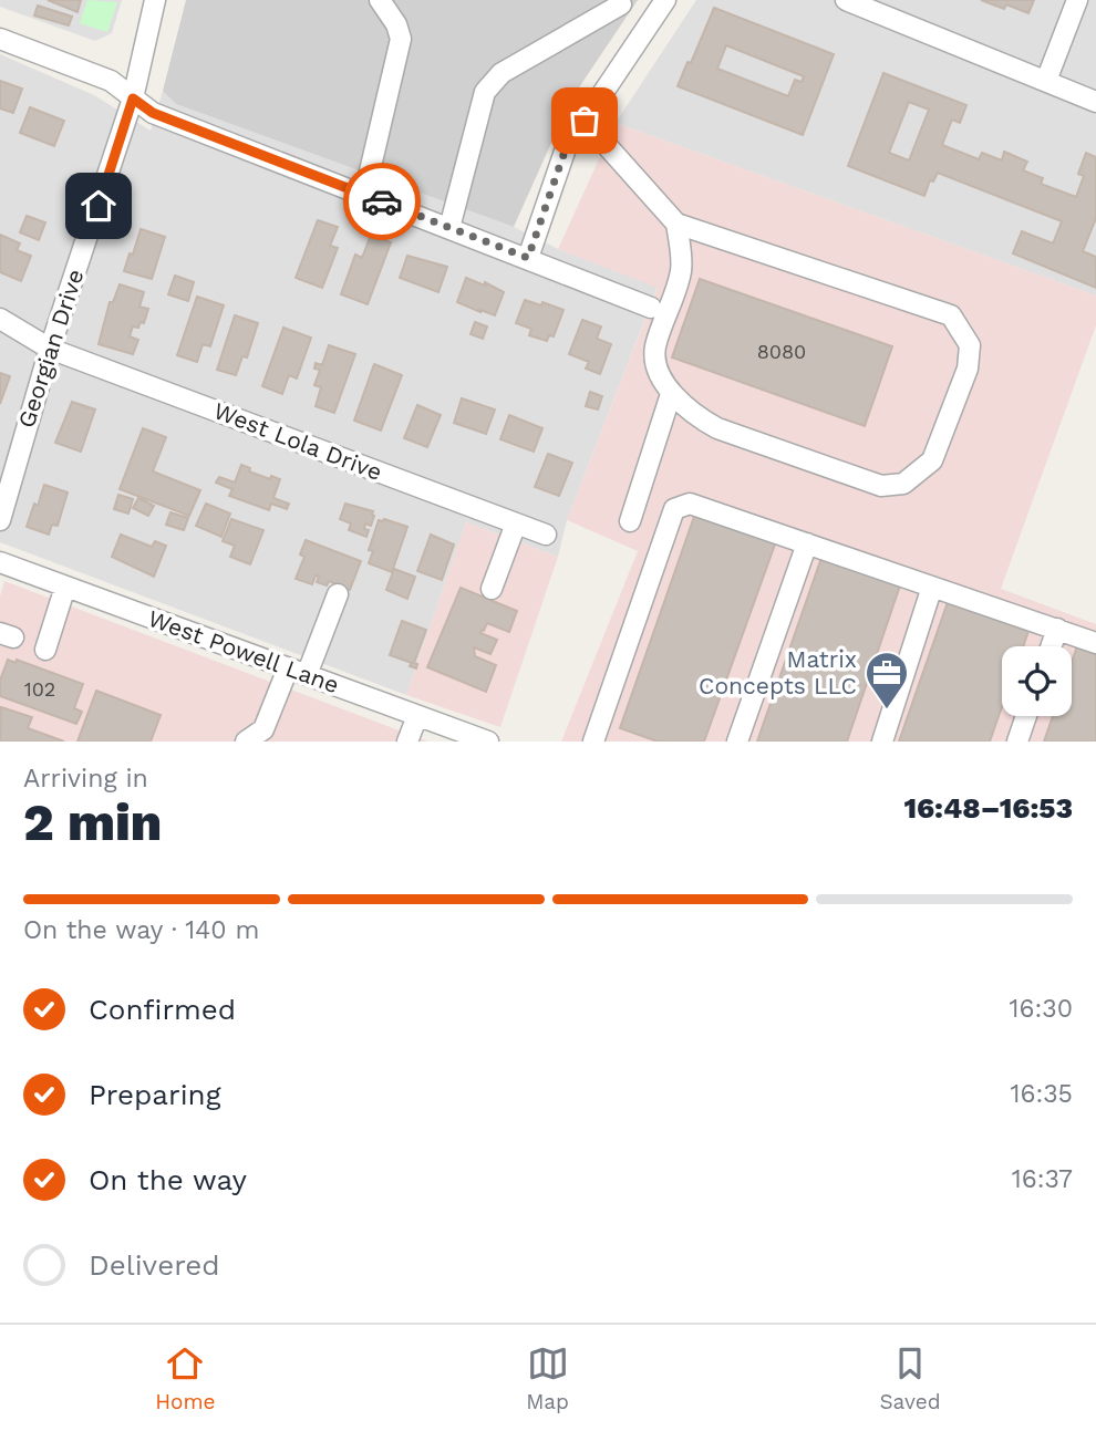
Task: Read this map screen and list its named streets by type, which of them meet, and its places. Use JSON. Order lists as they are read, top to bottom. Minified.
{"streets":{"street":["Georgian Drive","West Lola Drive","West Powell Lane"]},"crossings":[["Georgian Drive","West Lola Drive"]],"places":{"office":["Matrix Concepts LLC"]},"house_numbers":["8080","102"],"page":{"heading":["2 min","Arriving in","16:48–16:53"],"bar":"On the way · 140 m","list":[["Confirmed","16:30"],["Preparing","16:35"],["On the way","16:37"],"Delivered"],"tabs":["Home","Map","Saved"]}}
